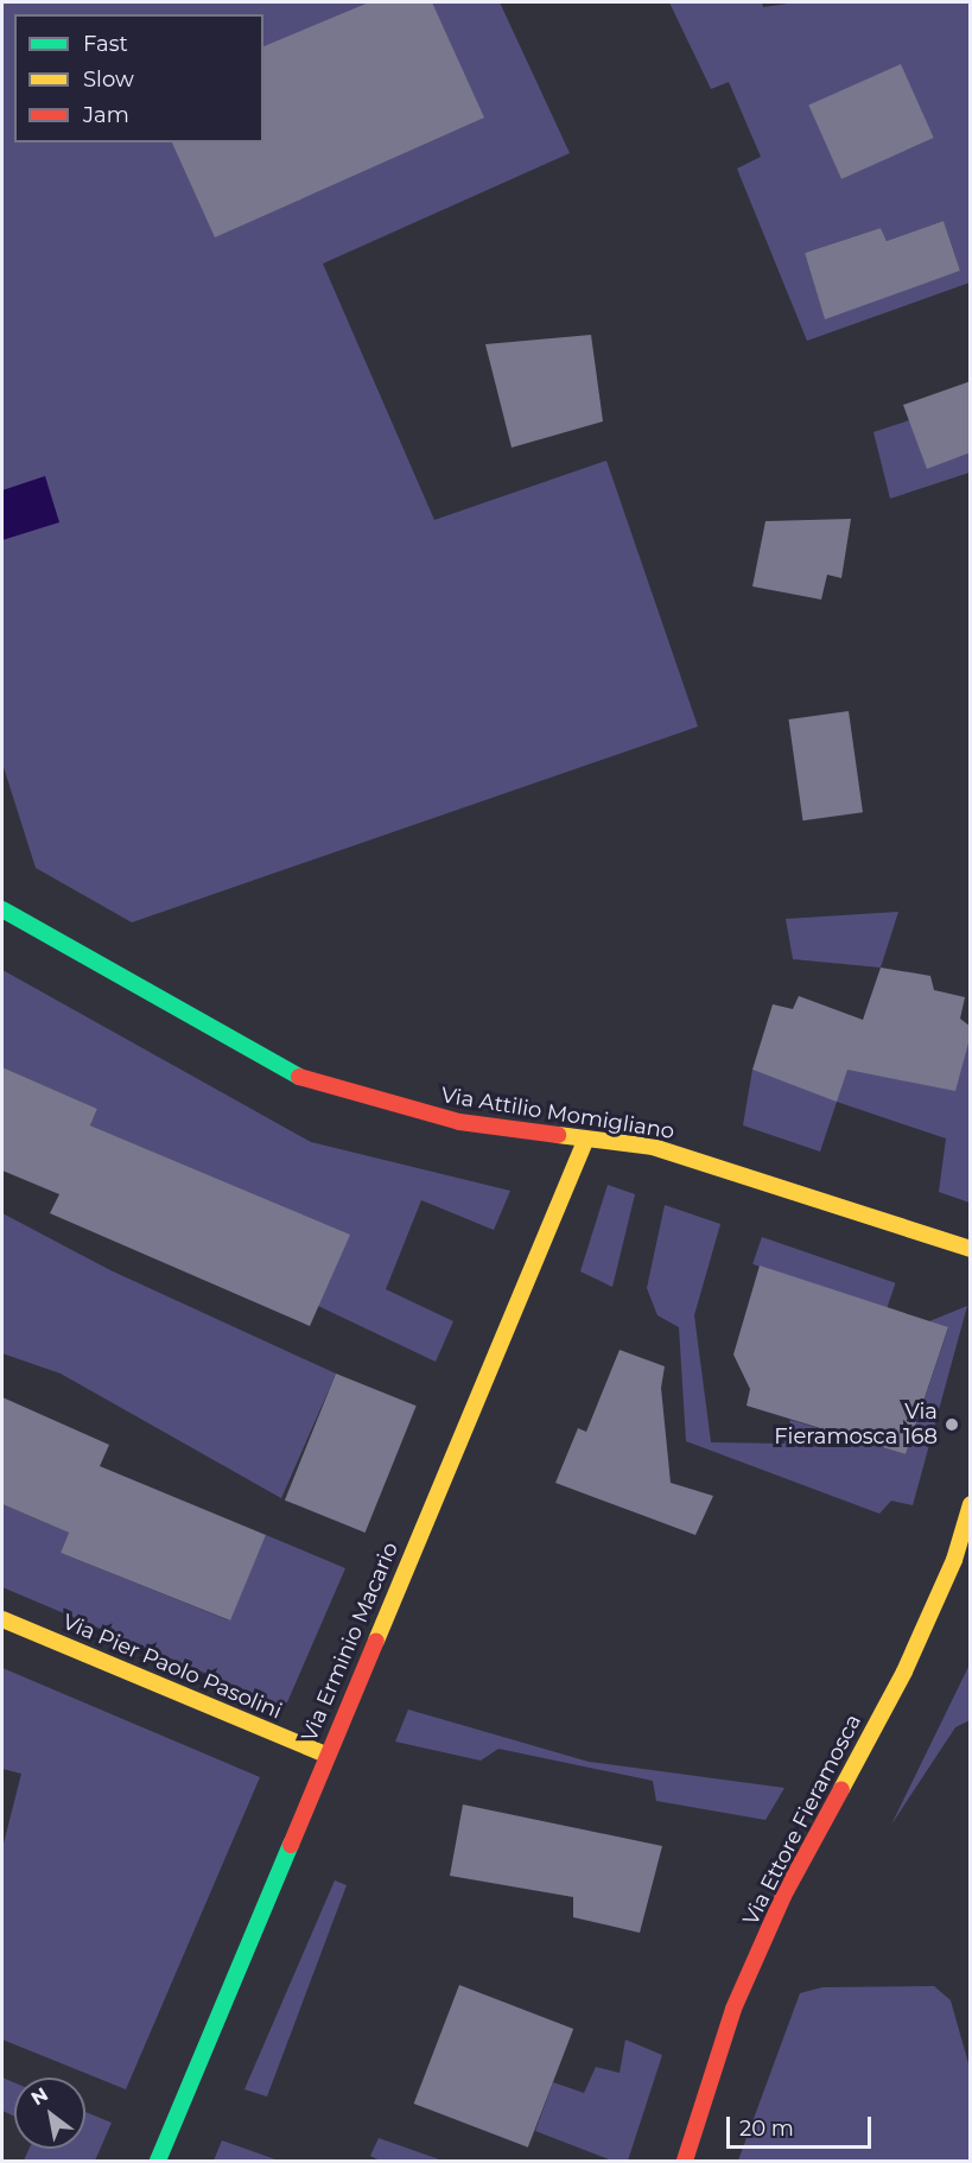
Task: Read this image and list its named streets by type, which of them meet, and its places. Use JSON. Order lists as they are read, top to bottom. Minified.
{"streets":{"street":["Via Attilio Momigliano","Via Erminio Macario","Via Pier Paolo Pasolini","Via Ettore Fieramosca"]},"crossings":[["Via Attilio Momigliano","Via Erminio Macario"],["Via Erminio Macario","Via Pier Paolo Pasolini"]],"places":["Via Fieramosca 168"],"legend":["Fast","Slow","Jam"],"scale_bar":"20 m","north":"top left"}
